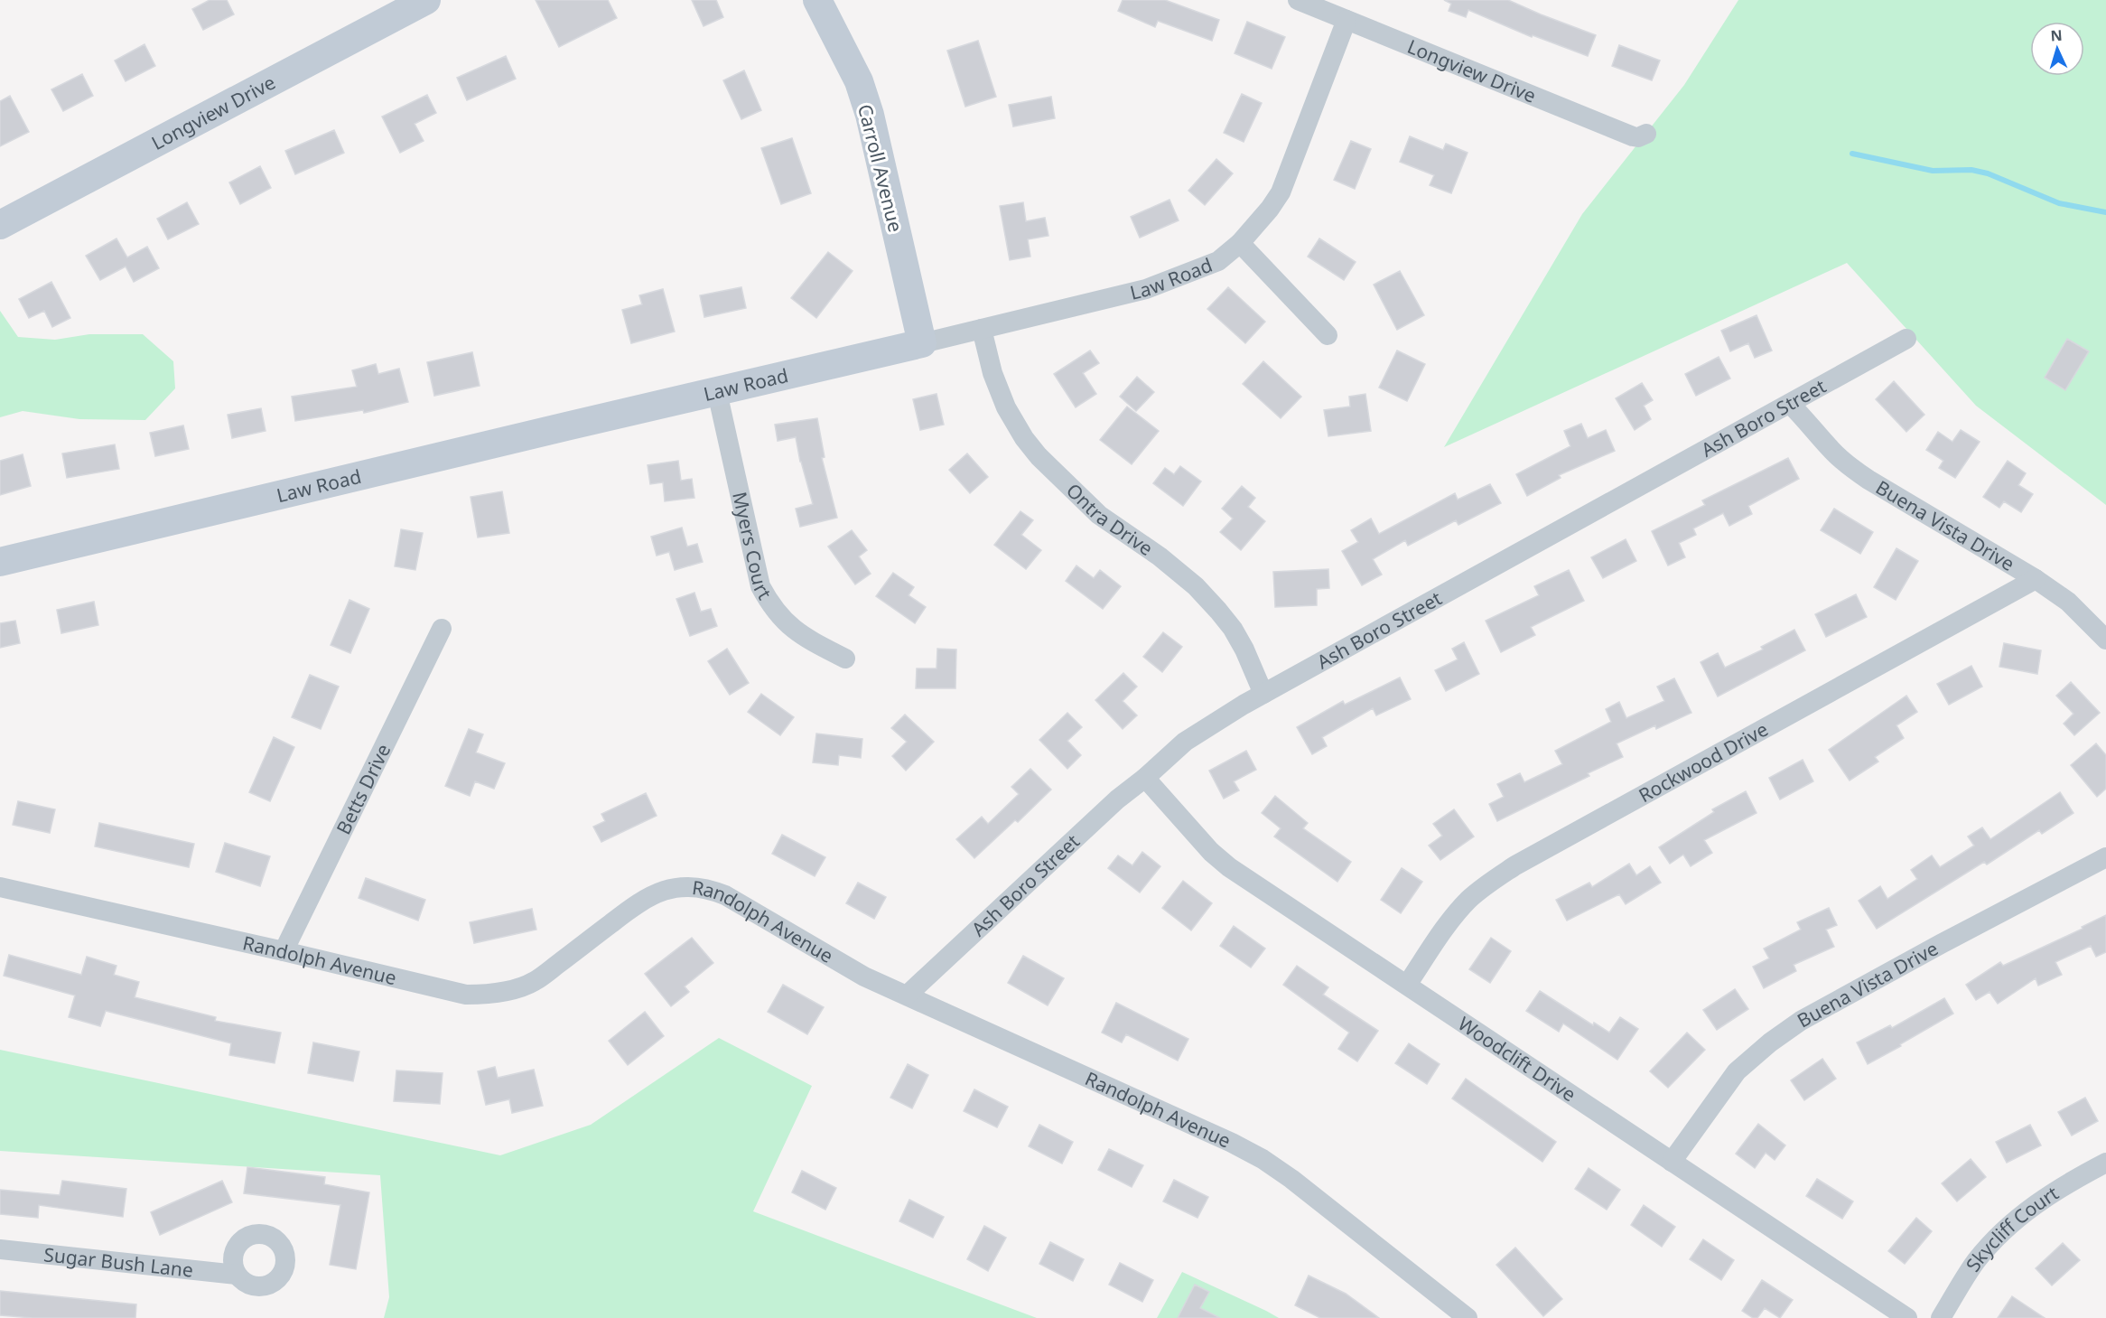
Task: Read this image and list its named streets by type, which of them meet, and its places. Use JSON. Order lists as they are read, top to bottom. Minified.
{"streets":{"street":["Longview Drive","Carroll Avenue","Law Road","Ash Boro Street","Ontra Drive","Buena Vista Drive","Myers Court","Rockwood Drive","Betts Drive","Randolph Avenue","Woodclift Drive","Skycliff Court","Sugar Bush Lane"]},"crossings":[["Longview Drive","Law Road"],["Carroll Avenue","Law Road"],["Law Road","Ontra Drive"],["Law Road","Myers Court"],["Ash Boro Street","Ontra Drive"],["Ash Boro Street","Buena Vista Drive"],["Ash Boro Street","Randolph Avenue"],["Ash Boro Street","Woodclift Drive"],["Buena Vista Drive","Rockwood Drive"],["Buena Vista Drive","Woodclift Drive"],["Rockwood Drive","Woodclift Drive"],["Betts Drive","Randolph Avenue"]],"north":"top"}
